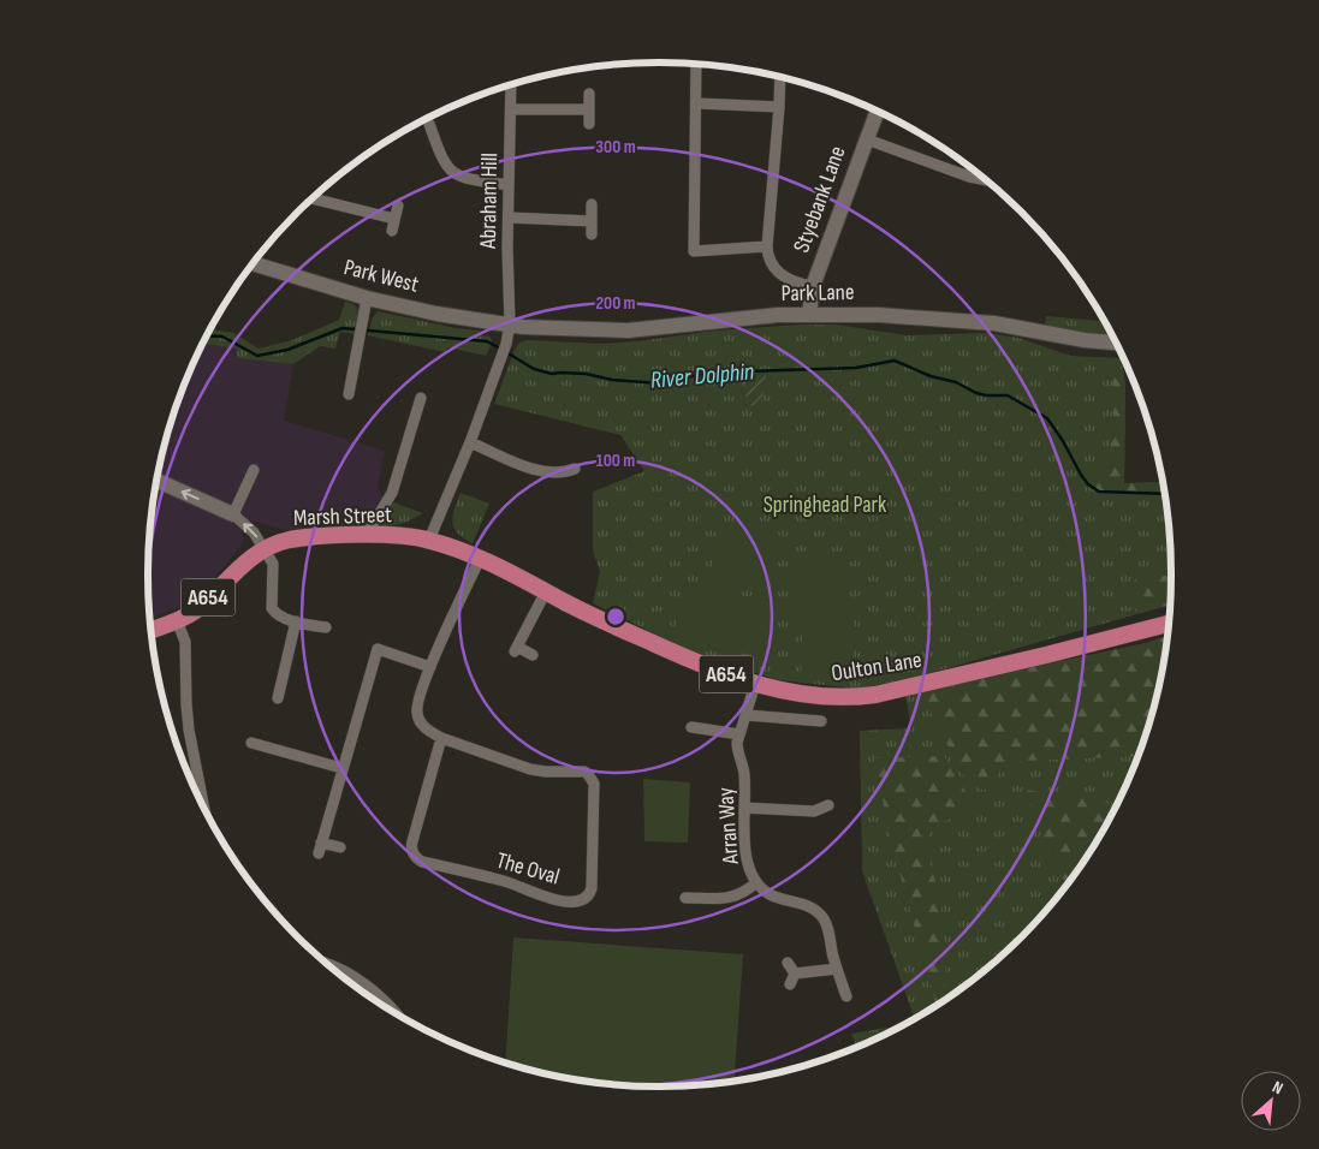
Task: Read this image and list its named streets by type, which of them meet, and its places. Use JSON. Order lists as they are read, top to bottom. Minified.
{"streets":{"main road":["Marsh Street","A654","Oulton Lane"],"street":["Styebank Lane","Abraham Hill","Park West","Park Lane","Arran Way","The Oval"]},"crossings":[["Styebank Lane","Park Lane"],["Abraham Hill","Park West"],["Abraham Hill","Park Lane"],["Abraham Hill","Marsh Street"],["Abraham Hill","Oulton Lane"],["Park West","Park Lane"],["Marsh Street","Oulton Lane"],["Oulton Lane","Arran Way"],["Oulton Lane","The Oval"]],"water":["River Dolphin"],"parks":["Springhead Park"],"north":"top right","rings":["300 m","200 m","100 m"]}
